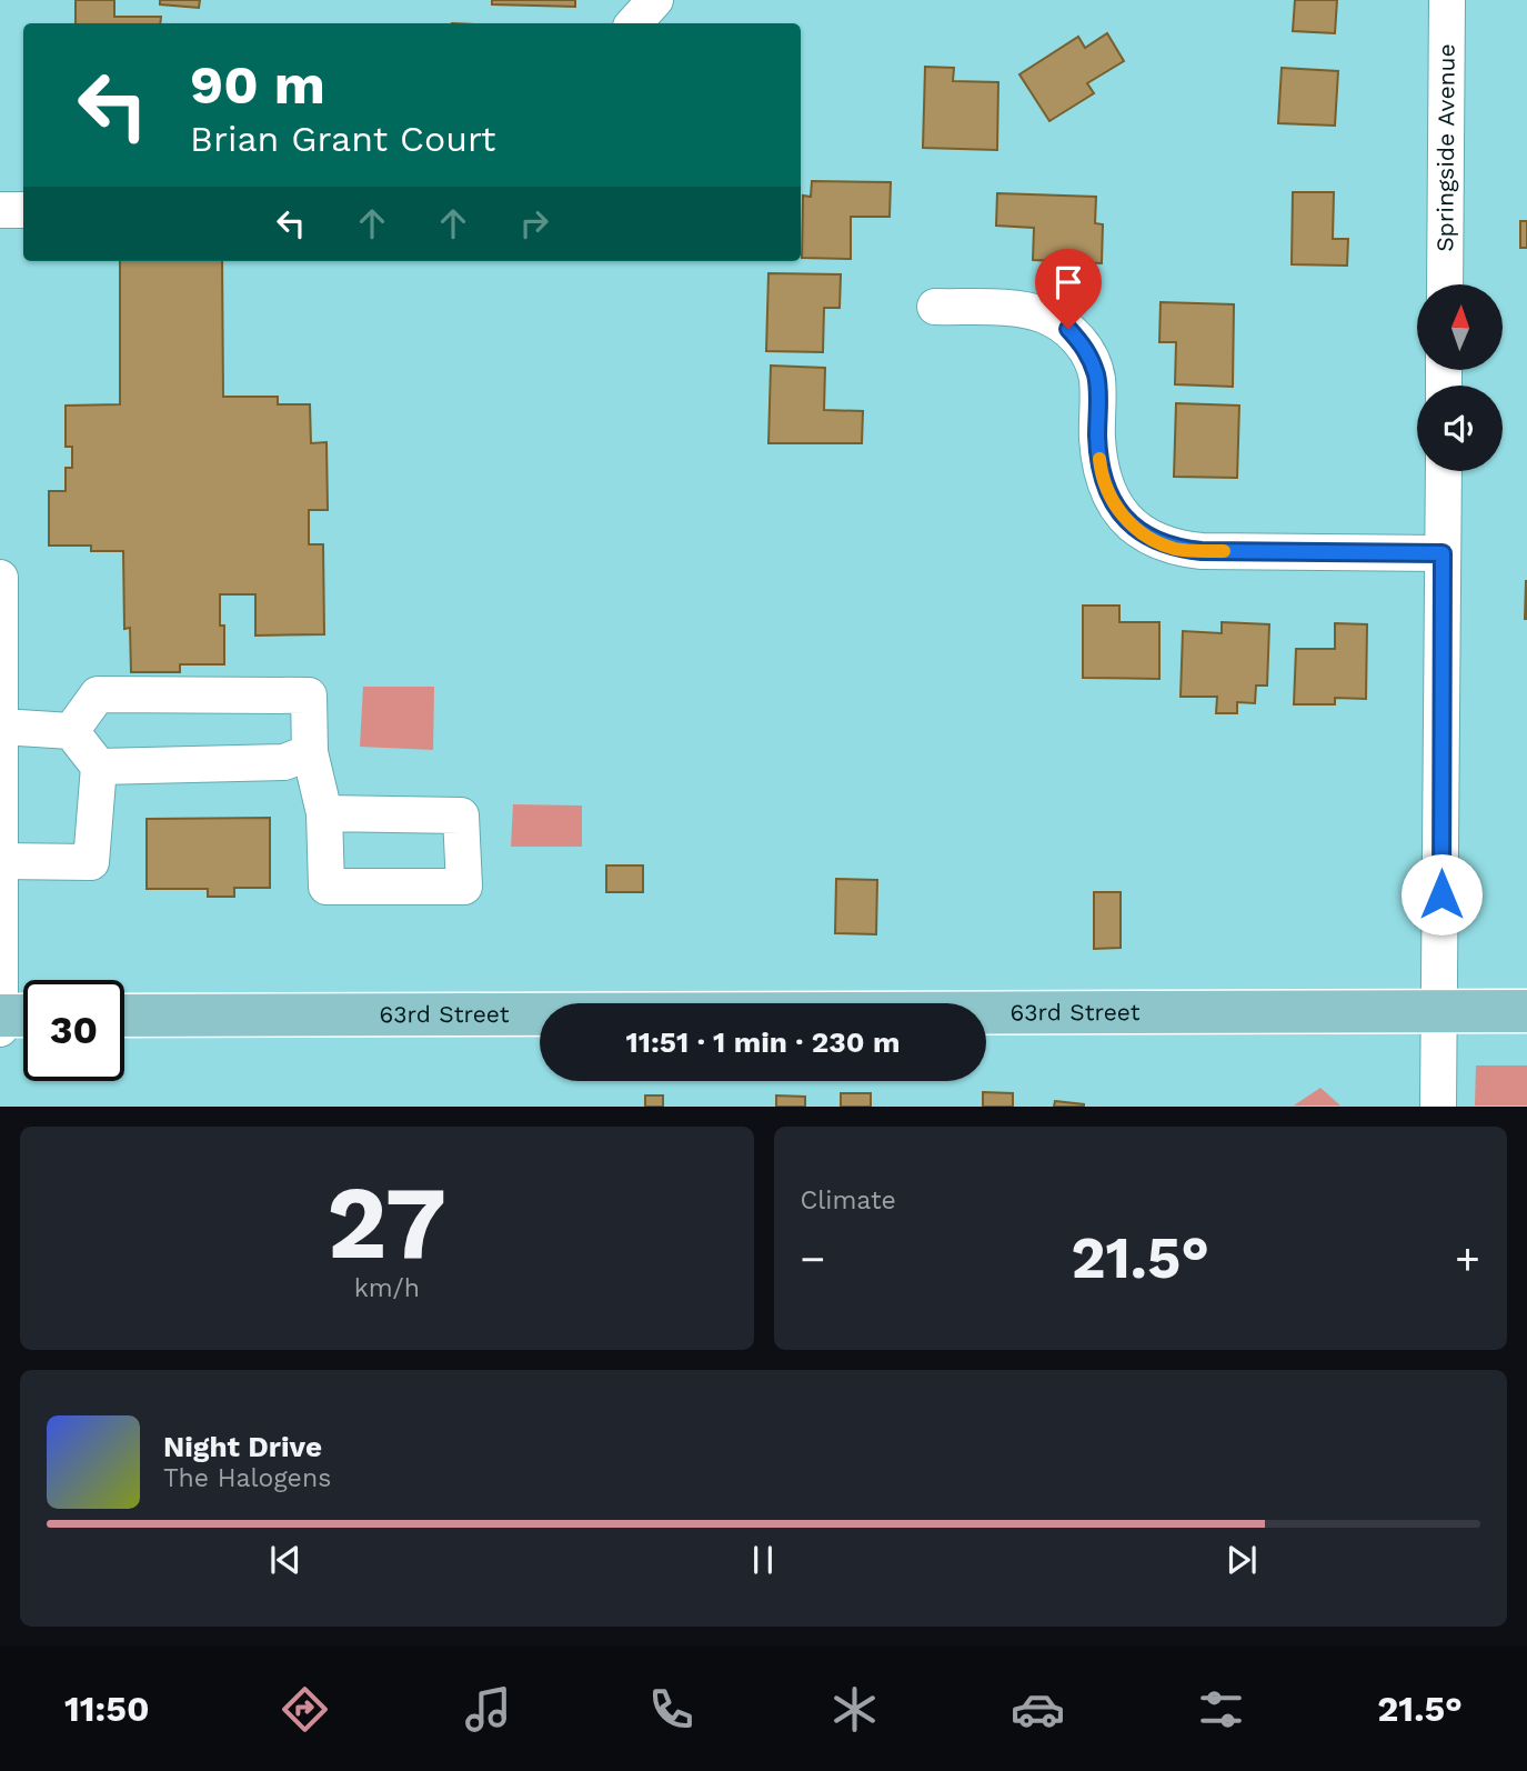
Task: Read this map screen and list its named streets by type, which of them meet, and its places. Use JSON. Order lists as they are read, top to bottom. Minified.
{"streets":{"main road":["63rd Street"],"street":["Springside Avenue"]},"north":"top","page":{"turn":["90 m","Brian Grant Court"],"limit":"30","trip":"11:51 · 1 min · 230 m","tile":[["27","km/h"],"Climate"],"heat":["−","21.5°","+"],"song":["Night Drive","The Halogens"],"tabs":["11:50","21.5°"]}}
